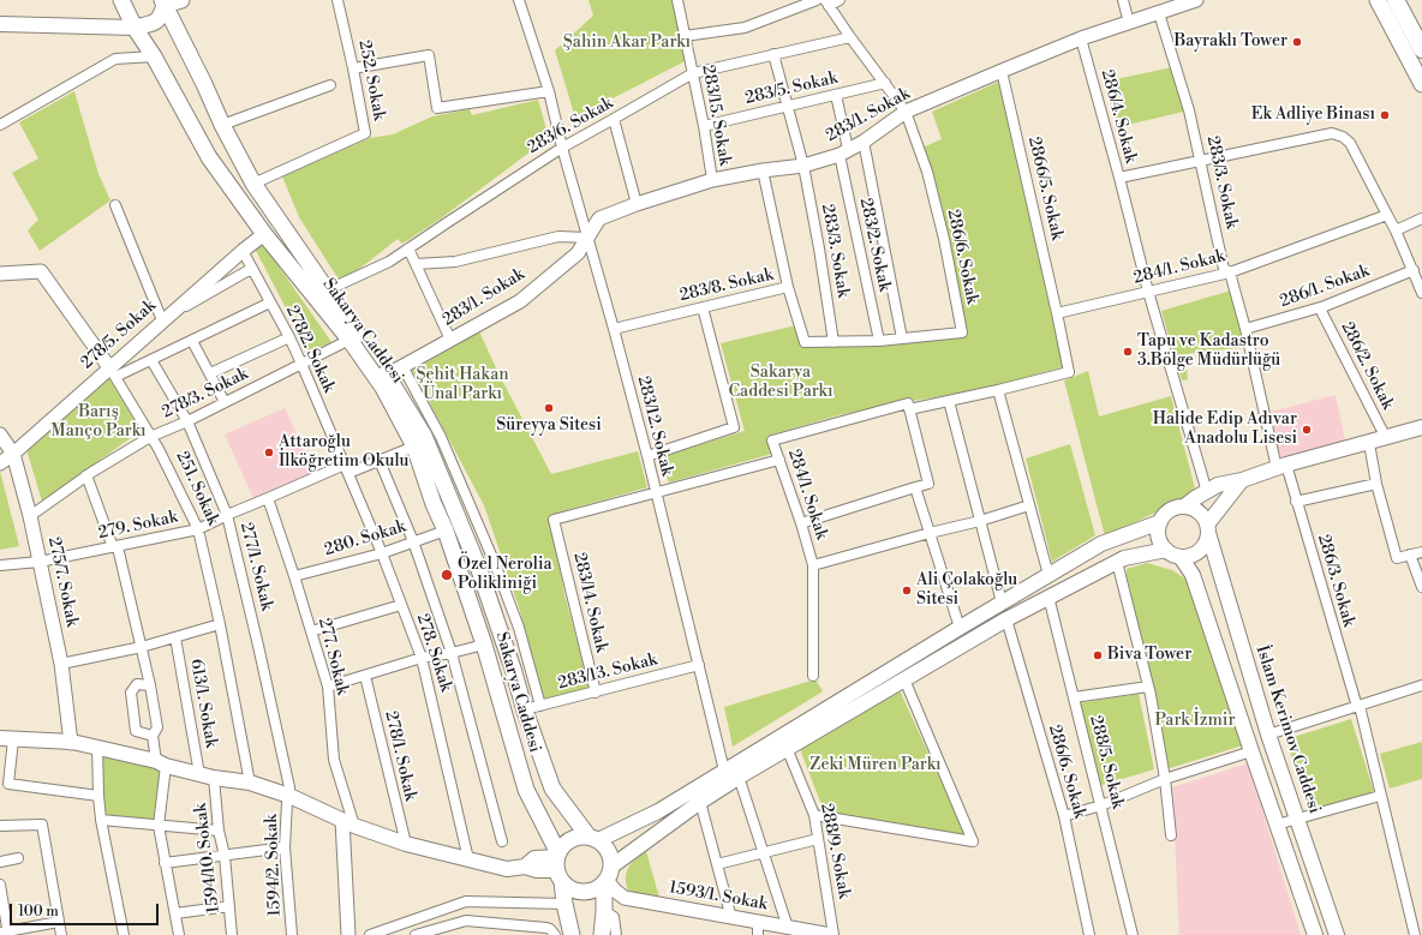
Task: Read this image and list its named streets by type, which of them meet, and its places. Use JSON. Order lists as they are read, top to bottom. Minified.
{"streets":{"main road":["Sakarya Caddesi","İslam Kerimov Caddesi"],"street":["252. Sokak","283/5. Sokak","283/15. Sokak","283/1. Sokak","286/4. Sokak","283/6. Sokak","283/3. Sokak","2866/5. Sokak","283/2. Sokak","286/6. Sokak","284/1. Sokak","283/8. Sokak","286/1. Sokak","278/5. Sokak","278/2. Sokak","286/2. Sokak","278/3. Sokak","283/12. Sokak","251. Sokak","279. Sokak","280. Sokak","277/1. Sokak","286/3. Sokak","275/7. Sokak","283/14. Sokak","278. Sokak","277. Sokak","283/13. Sokak","613/1. Sokak","278/1. Sokak","288/5. Sokak","288/9. Sokak","1594/10. Sokak","1594/2. Sokak","1593/1. Sokak"]},"crossings":[["252. Sokak","Sakarya Caddesi"],["283/5. Sokak","283/15. Sokak"],["283/5. Sokak","283/3. Sokak"],["283/5. Sokak","283/2. Sokak"],["283/5. Sokak","286/6. Sokak"],["283/15. Sokak","283/1. Sokak"],["283/15. Sokak","283/6. Sokak"],["283/1. Sokak","286/4. Sokak"],["283/1. Sokak","283/3. Sokak"],["283/1. Sokak","2866/5. Sokak"],["283/1. Sokak","283/2. Sokak"],["283/1. Sokak","286/6. Sokak"],["283/1. Sokak","283/8. Sokak"],["283/1. Sokak","Sakarya Caddesi"],["283/1. Sokak","283/12. Sokak"],["286/4. Sokak","283/3. Sokak"],["286/4. Sokak","284/1. Sokak"],["283/6. Sokak","283/3. Sokak"],["283/6. Sokak","286/6. Sokak"],["283/6. Sokak","Sakarya Caddesi"],["283/6. Sokak","283/12. Sokak"],["283/3. Sokak","286/6. Sokak"],["283/3. Sokak","284/1. Sokak"],["283/3. Sokak","286/1. Sokak"],["283/3. Sokak","286/3. Sokak"],["2866/5. Sokak","284/1. Sokak"],["283/2. Sokak","286/6. Sokak"],["286/6. Sokak","283/8. Sokak"],["283/8. Sokak","283/12. Sokak"],["286/1. Sokak","286/2. Sokak"],["Sakarya Caddesi","278/5. Sokak"],["Sakarya Caddesi","278/3. Sokak"],["Sakarya Caddesi","279. Sokak"],["Sakarya Caddesi","280. Sokak"],["Sakarya Caddesi","283/13. Sokak"],["Sakarya Caddesi","1593/1. Sokak"],["278/5. Sokak","278/2. Sokak"],["278/5. Sokak","251. Sokak"],["278/5. Sokak","277/1. Sokak"],["278/5. Sokak","275/7. Sokak"],["278/2. Sokak","278/3. Sokak"],["278/2. Sokak","279. Sokak"],["278/2. Sokak","278. Sokak"],["278/3. Sokak","251. Sokak"],["278/3. Sokak","277/1. Sokak"],["278/3. Sokak","275/7. Sokak"],["283/12. Sokak","283/14. Sokak"],["283/12. Sokak","283/13. Sokak"],["251. Sokak","279. Sokak"],["279. Sokak","277/1. Sokak"],["279. Sokak","275/7. Sokak"],["279. Sokak","278. Sokak"],["279. Sokak","277. Sokak"],["280. Sokak","278. Sokak"],["280. Sokak","277. Sokak"],["277/1. Sokak","1594/2. Sokak"],["283/14. Sokak","283/13. Sokak"],["613/1. Sokak","1594/10. Sokak"],["288/9. Sokak","1593/1. Sokak"]],"parks":["Şahin Akar Parkı","Sakarya Caddesi Parkı","Şehit Hakan Ünal Parkı","Barış Manço Parkı","Park İzmir","Zeki Müren Parkı"],"places":["Bayraklı Tower","Ek Adliye Binası","Tapu ve Kadastro 3.Bölge Müdürlüğü","Süreyya Sitesi","Halide Edip Adıvar Anadolu Lisesi","Attaroğlu İlköğretim Okulu","Özel Nerolia Polikliniği","Ali Çolakoğlu Sitesi","Biva Tower"],"scale_bar":"100 m"}
